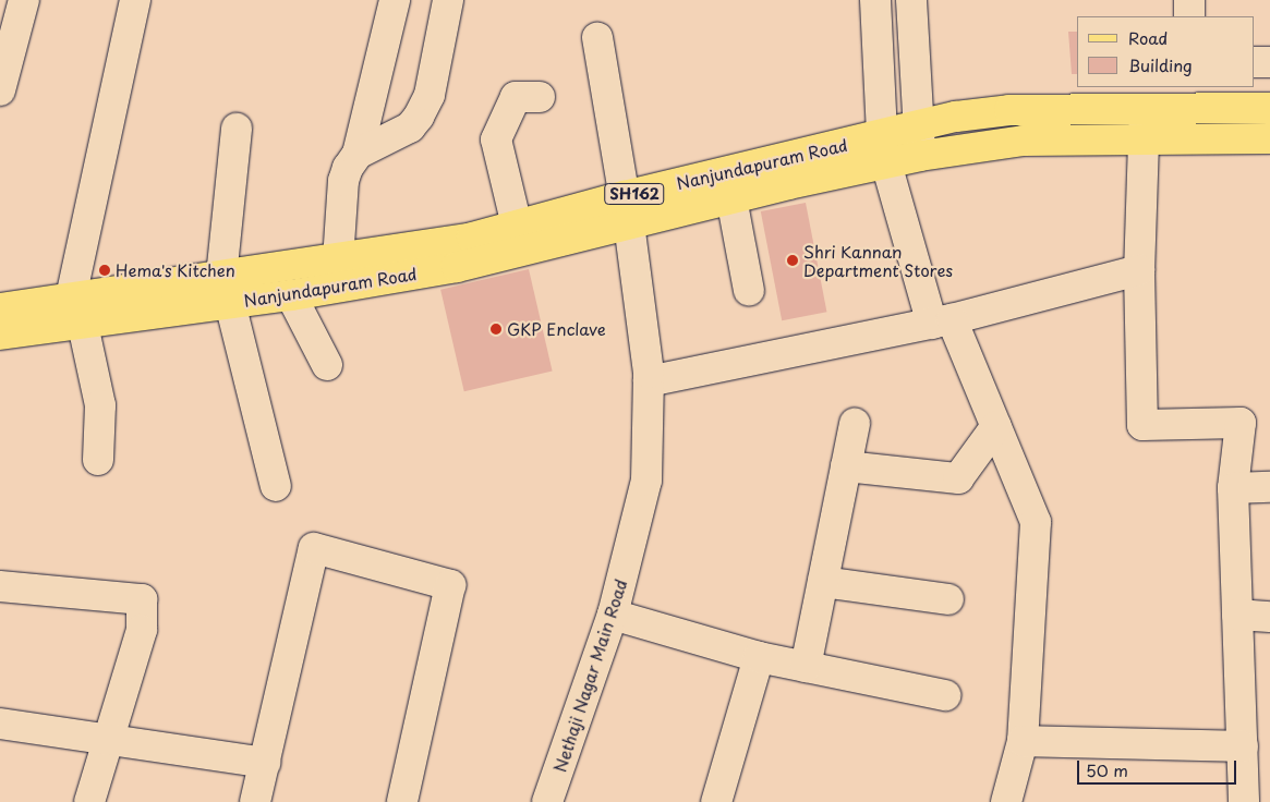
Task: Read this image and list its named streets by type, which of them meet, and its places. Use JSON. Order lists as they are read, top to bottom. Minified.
{"streets":{"main road":["Nanjundapuram Road","SH162"],"street":["Nethaji Nagar Main Road"]},"crossings":[["Nanjundapuram Road","Nethaji Nagar Main Road"]],"places":["Shri Kannan Department Stores","Hema's Kitchen","GKP Enclave"],"legend":["Road","Building"],"scale_bar":"50 m"}
